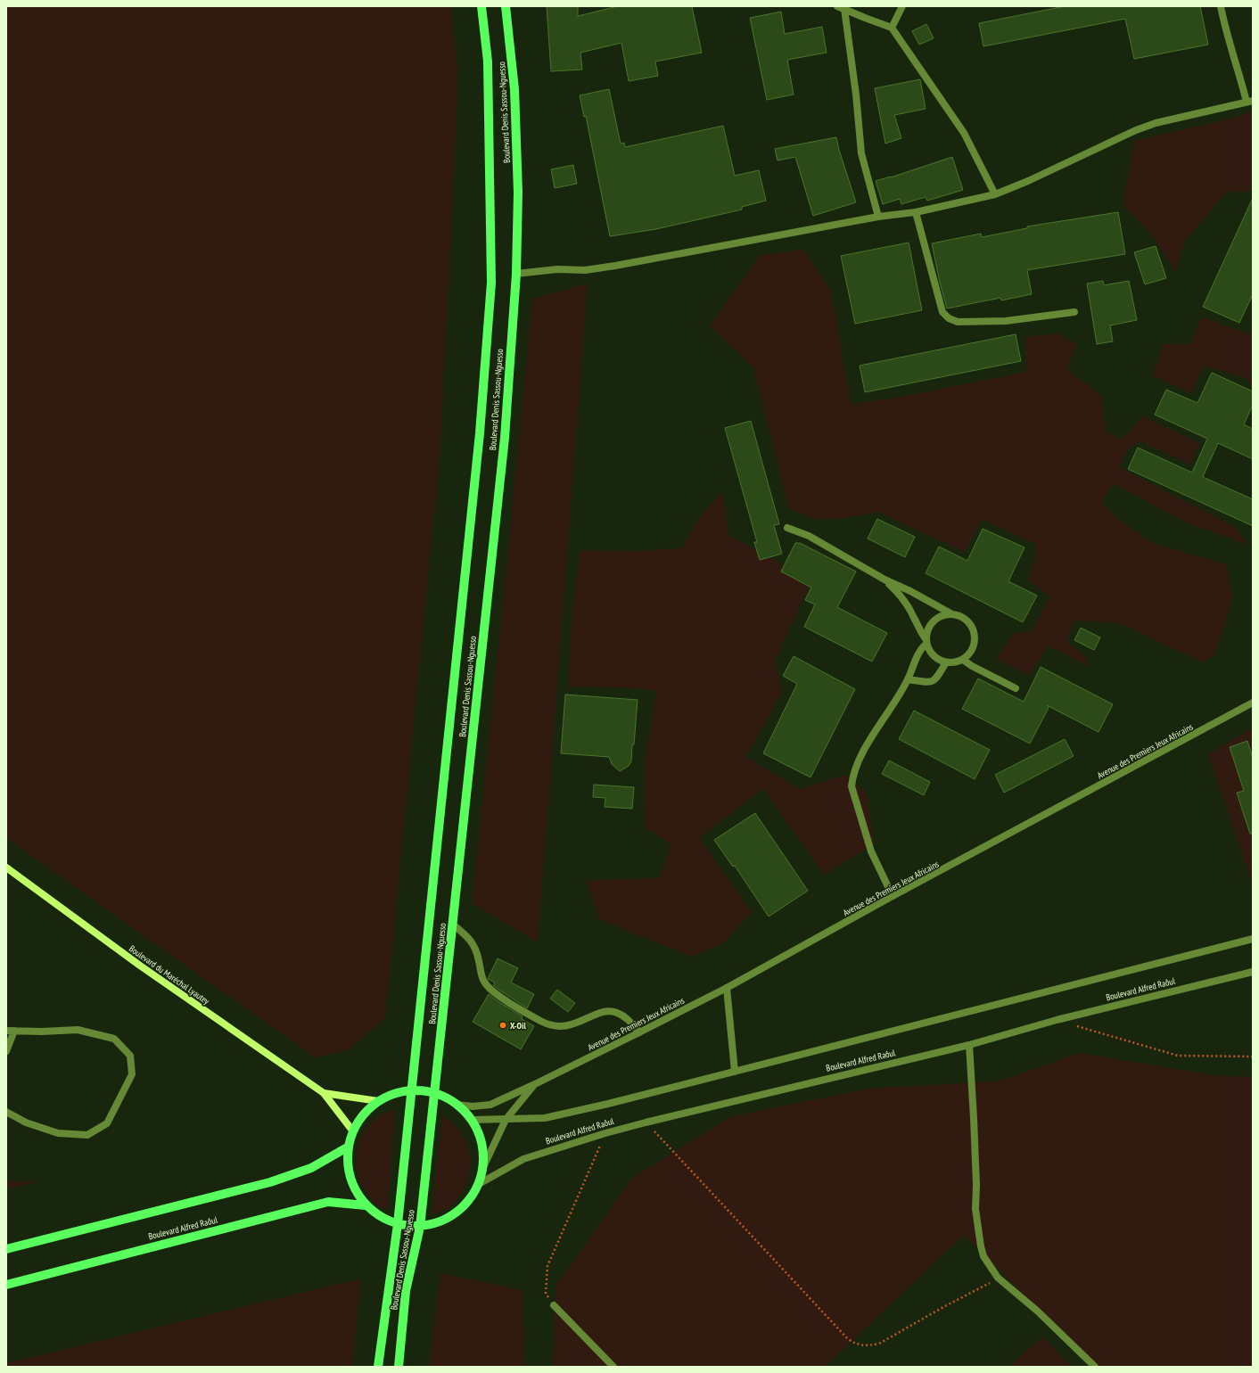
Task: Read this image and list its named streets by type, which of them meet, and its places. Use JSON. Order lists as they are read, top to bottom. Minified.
{"streets":{"main road":["Boulevard Denis Sassou-Nguesso","Boulevard du Maréchal Lyautey","Boulevard Alfred Raôul"],"street":["Avenue des Premiers Jeux Africains"]},"crossings":[["Avenue des Premiers Jeux Africains","Boulevard Alfred Raôul"]],"places":["X-Oil"]}
